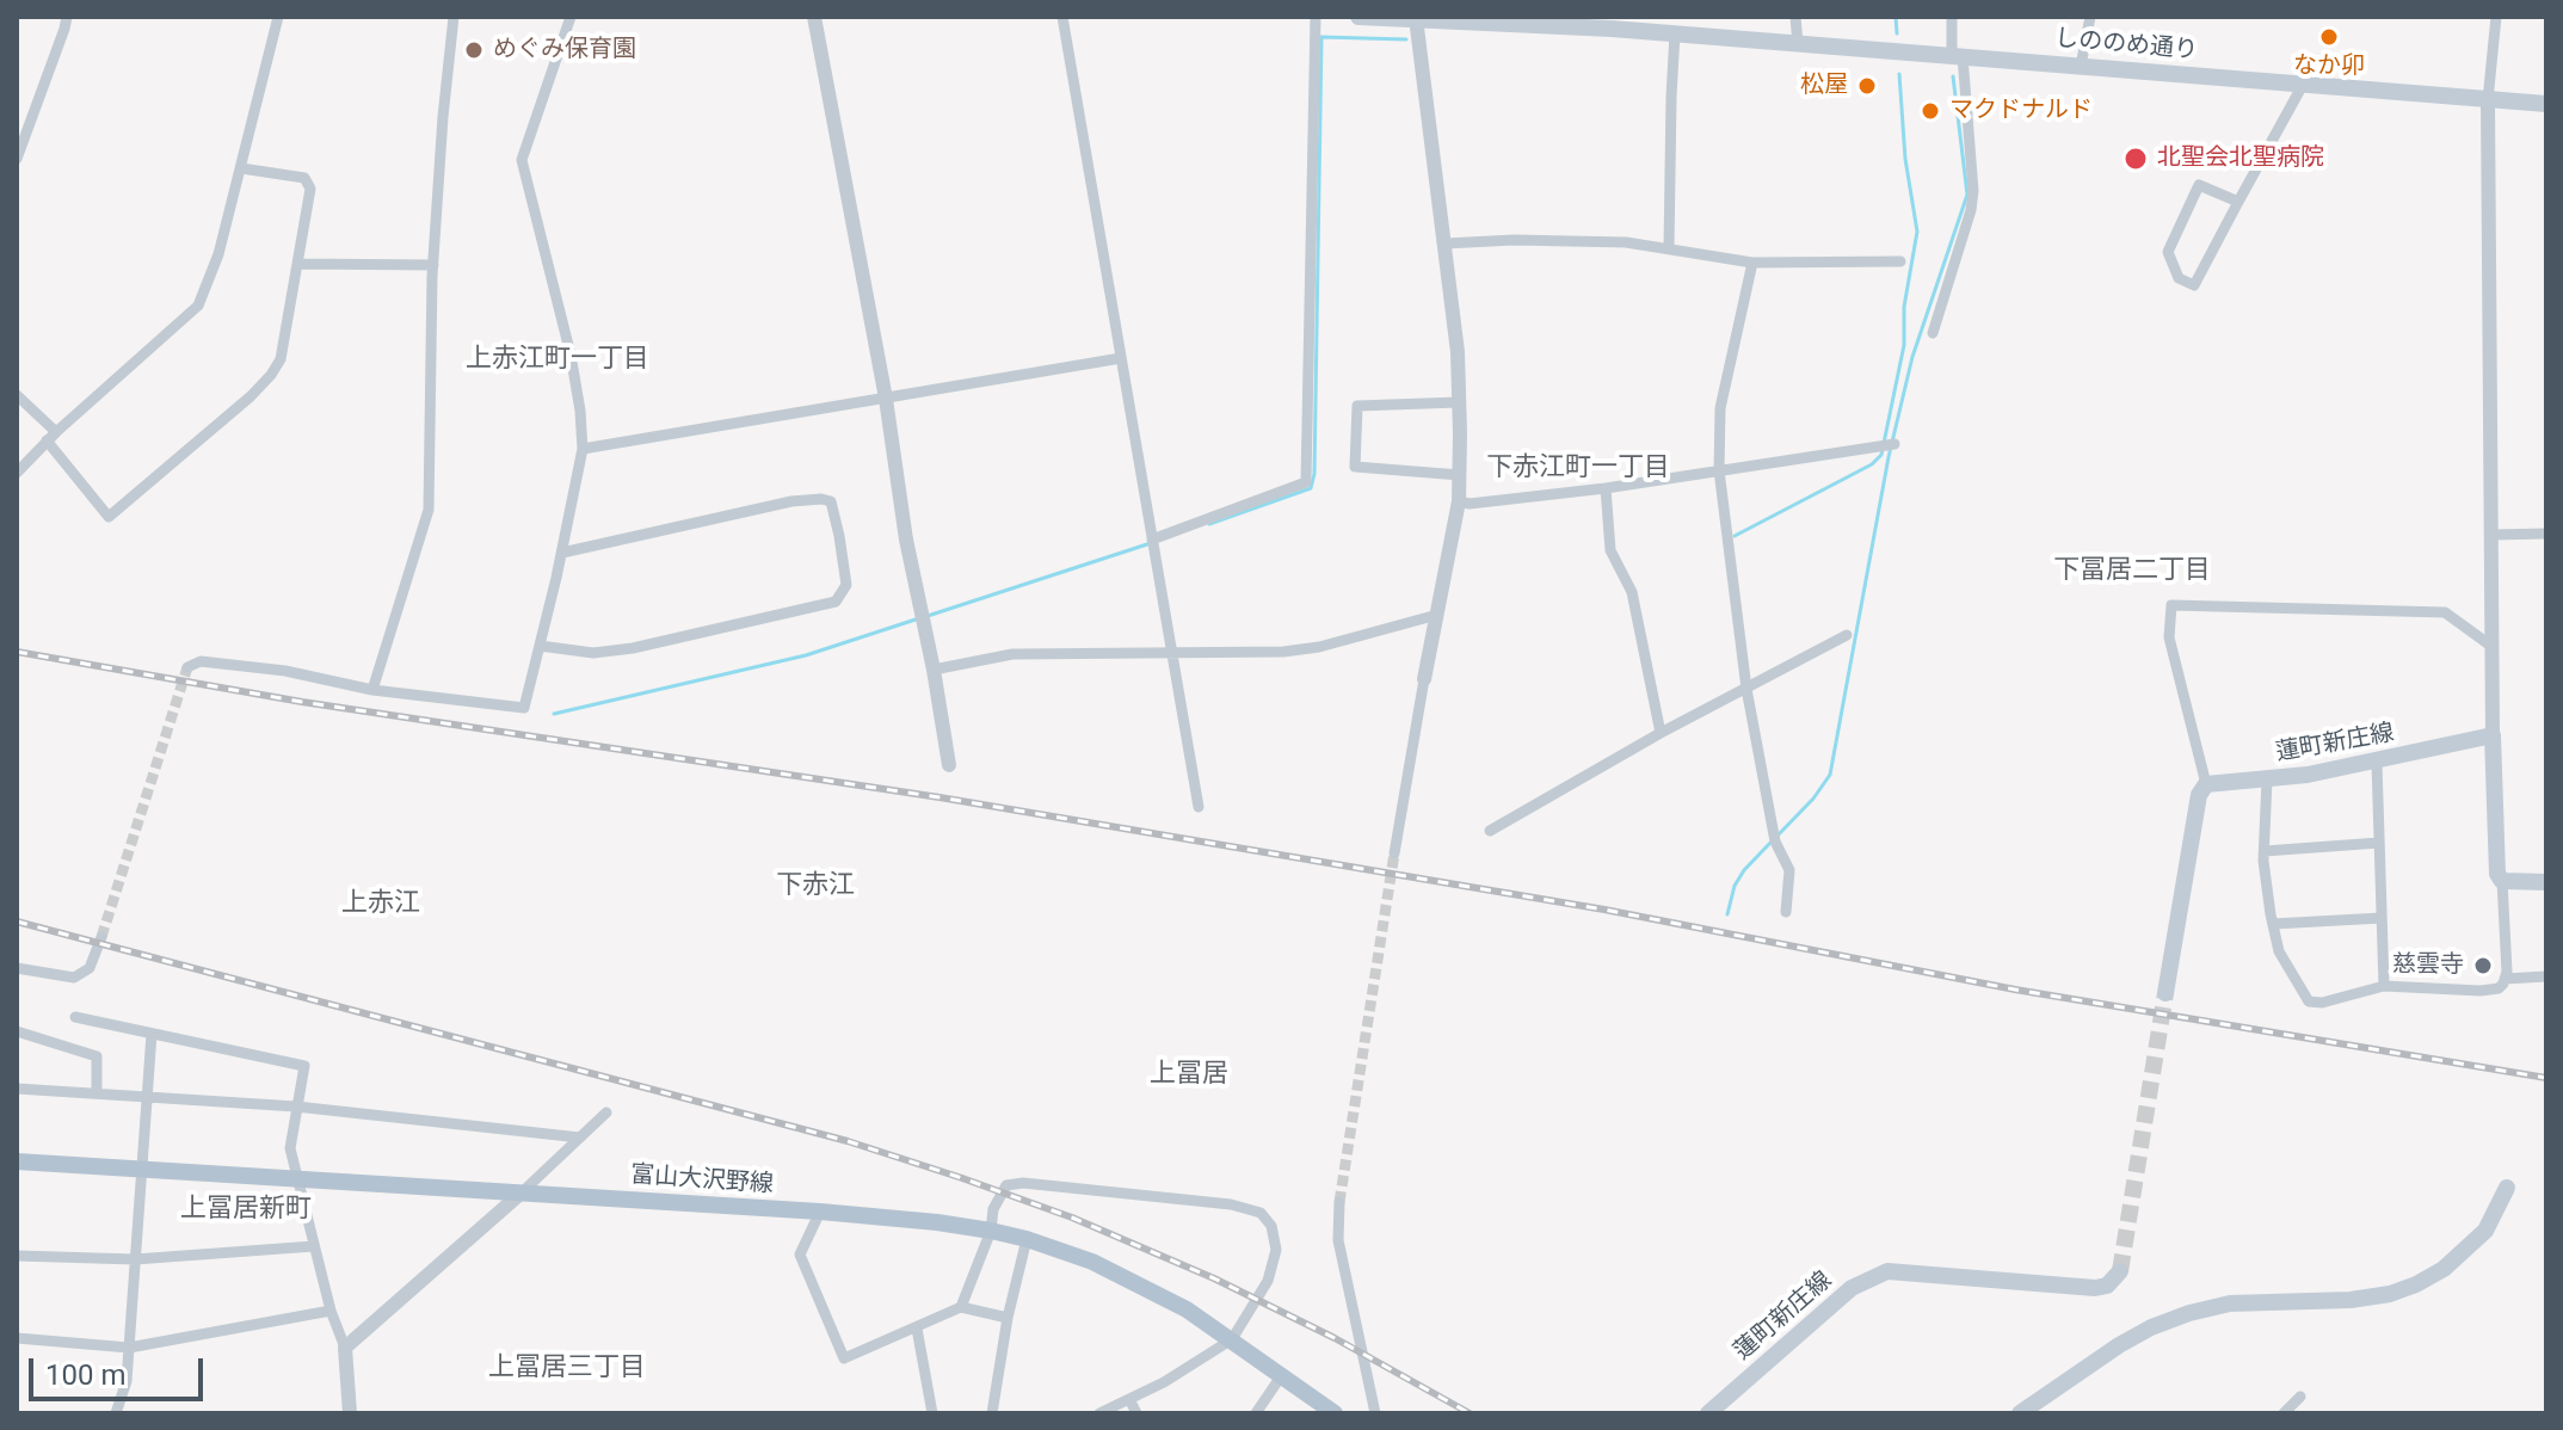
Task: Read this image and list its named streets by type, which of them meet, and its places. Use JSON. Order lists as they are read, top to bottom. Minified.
{"streets":{"main road":["しののめ通り","蓮町新庄線","富山大沢野線"]},"districts":["上赤江町一丁目","下赤江町一丁目","下冨居二丁目","下赤江","上赤江","上冨居","上冨居新町","上冨居三丁目"],"places":["なか卯","めぐみ保育園","松屋","マクドナルド","北聖会北聖病院","慈雲寺"],"scale_bar":"100 m"}
